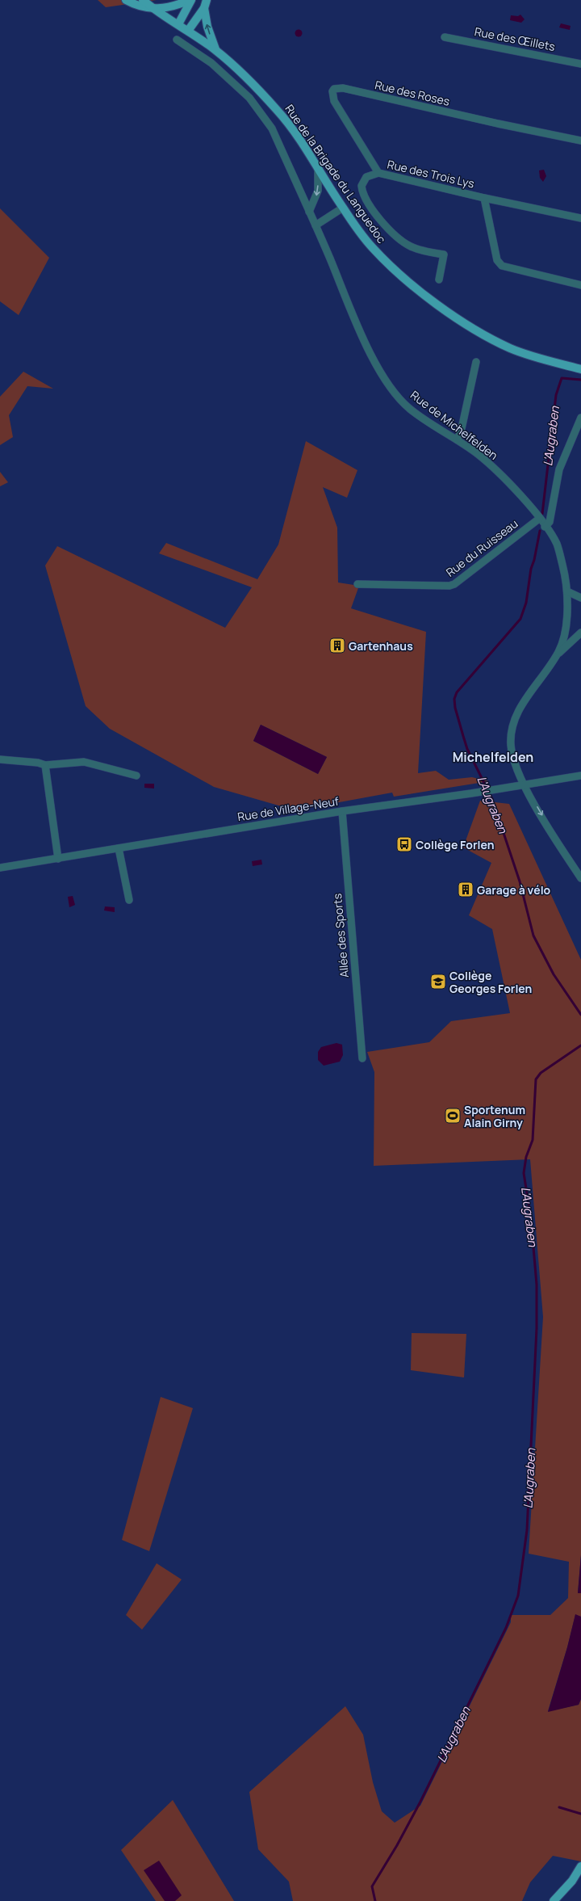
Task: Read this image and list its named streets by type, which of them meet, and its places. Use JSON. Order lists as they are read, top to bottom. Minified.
{"streets":{"main road":["Rue de la Brigade du Languedoc"],"street":["Rue des Œillets","Rue des Roses","Rue des Trois Lys","Rue de Michelfelden","Rue du Ruisseau","Rue de Village-Neuf","Allée des Sports"]},"crossings":[["Rue des Roses","Rue des Trois Lys"],["Rue de Michelfelden","Rue du Ruisseau"],["Rue de Michelfelden","Rue de Village-Neuf"],["Rue de Village-Neuf","Allée des Sports"]],"districts":["Michelfelden"],"water":["L'Augraben"],"places":{"building":["Gartenhaus","Garage à vélo"],"bus stop":["Collège Forlen"],"school or university":["Collège Georges Forlen"],"sports":["Sportenum Alain Girny"]}}
